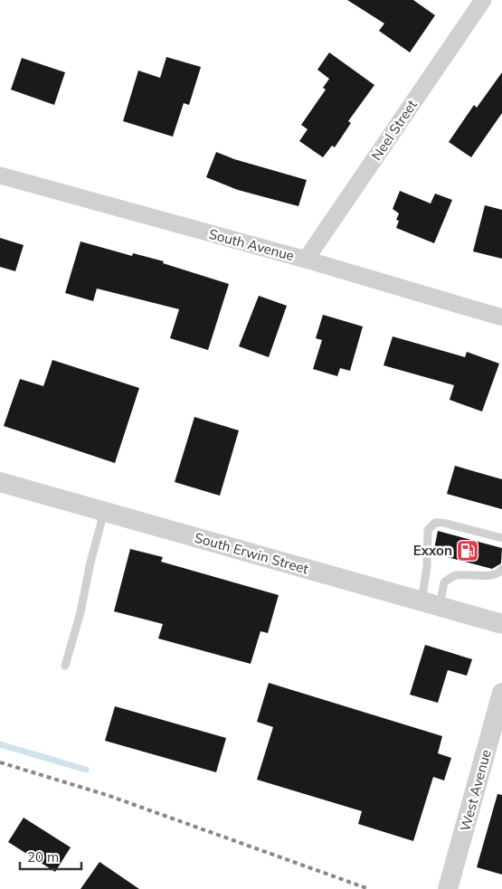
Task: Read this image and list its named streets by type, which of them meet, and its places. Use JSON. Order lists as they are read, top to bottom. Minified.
{"streets":{"street":["Neel Street","South Avenue","South Erwin Street","West Avenue"]},"crossings":[["Neel Street","South Avenue"]],"places":{"fuel station":["Exxon"]},"scale_bar":"20 m"}
